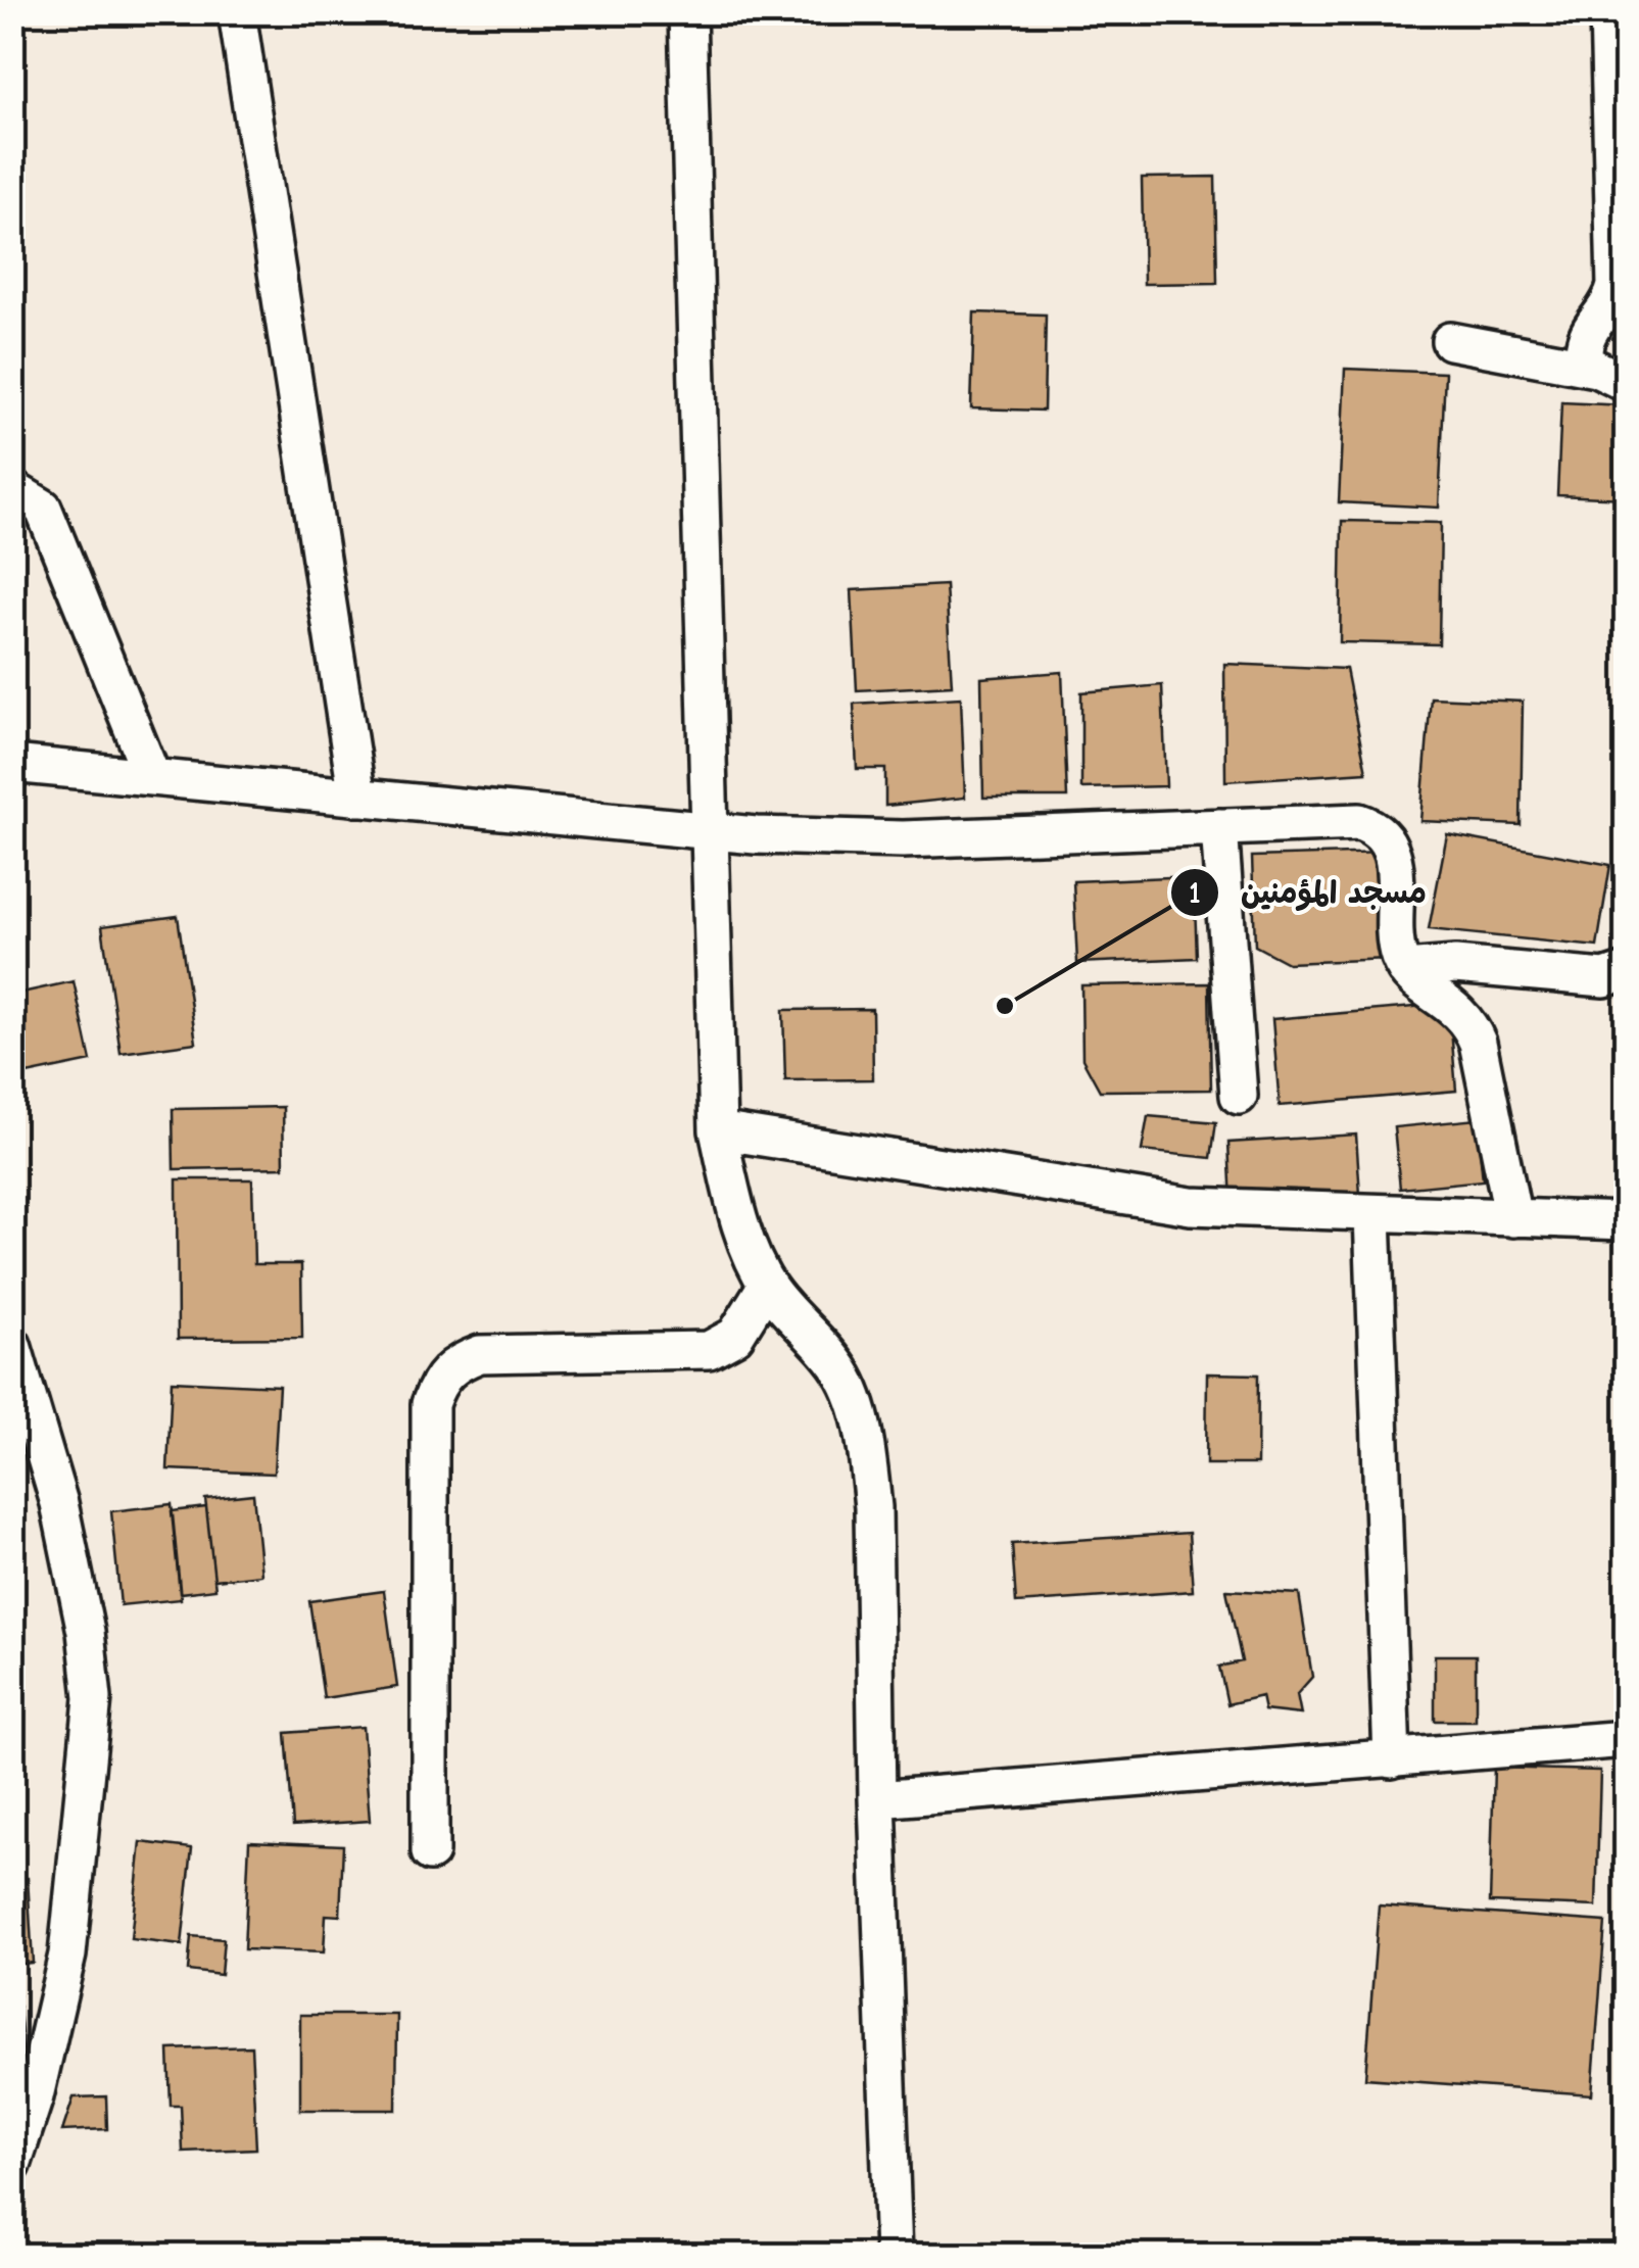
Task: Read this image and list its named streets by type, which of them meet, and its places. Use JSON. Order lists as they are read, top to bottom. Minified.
{"places":["مسجد المؤمنين"]}
